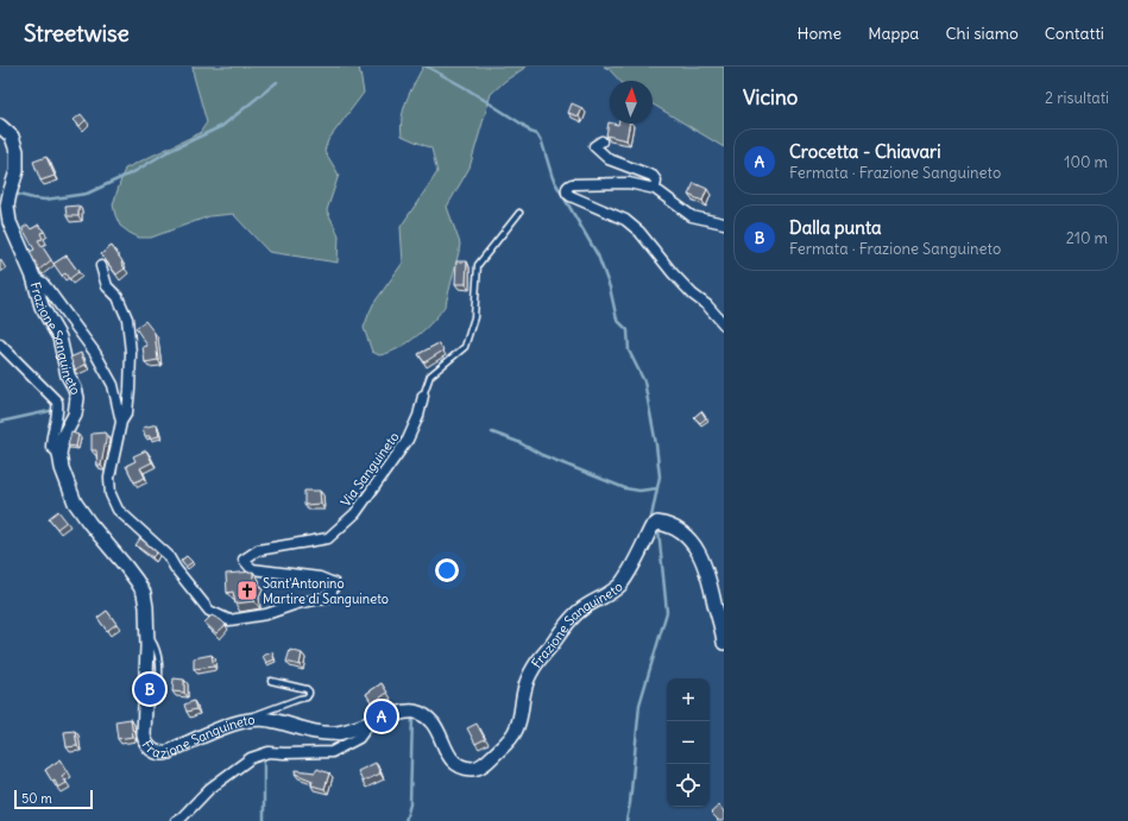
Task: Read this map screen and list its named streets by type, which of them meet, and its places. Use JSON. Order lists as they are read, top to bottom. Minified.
{"streets":{"street":["Frazione Sanguineto","Via Sanguineto"]},"crossings":[["Frazione Sanguineto","Via Sanguineto"]],"places":{"church":["Sant'Antonino Martire di Sanguineto"]},"scale_bar":"50 m","north":"top","page":{"header":"Streetwise","nav":["Home","Mappa","Chi siamo","Contatti"],"heading":["Vicino","2 risultati"],"list":[{"mark":"A","name":"Crocetta - Chiavari","note":"Fermata · Frazione Sanguineto","value":"100 m"},{"mark":"B","name":"Dalla punta","note":"Fermata · Frazione Sanguineto","value":"210 m"}],"pins":["B","A"],"map_buttons":["+","−"],"scale":"50 m"}}
